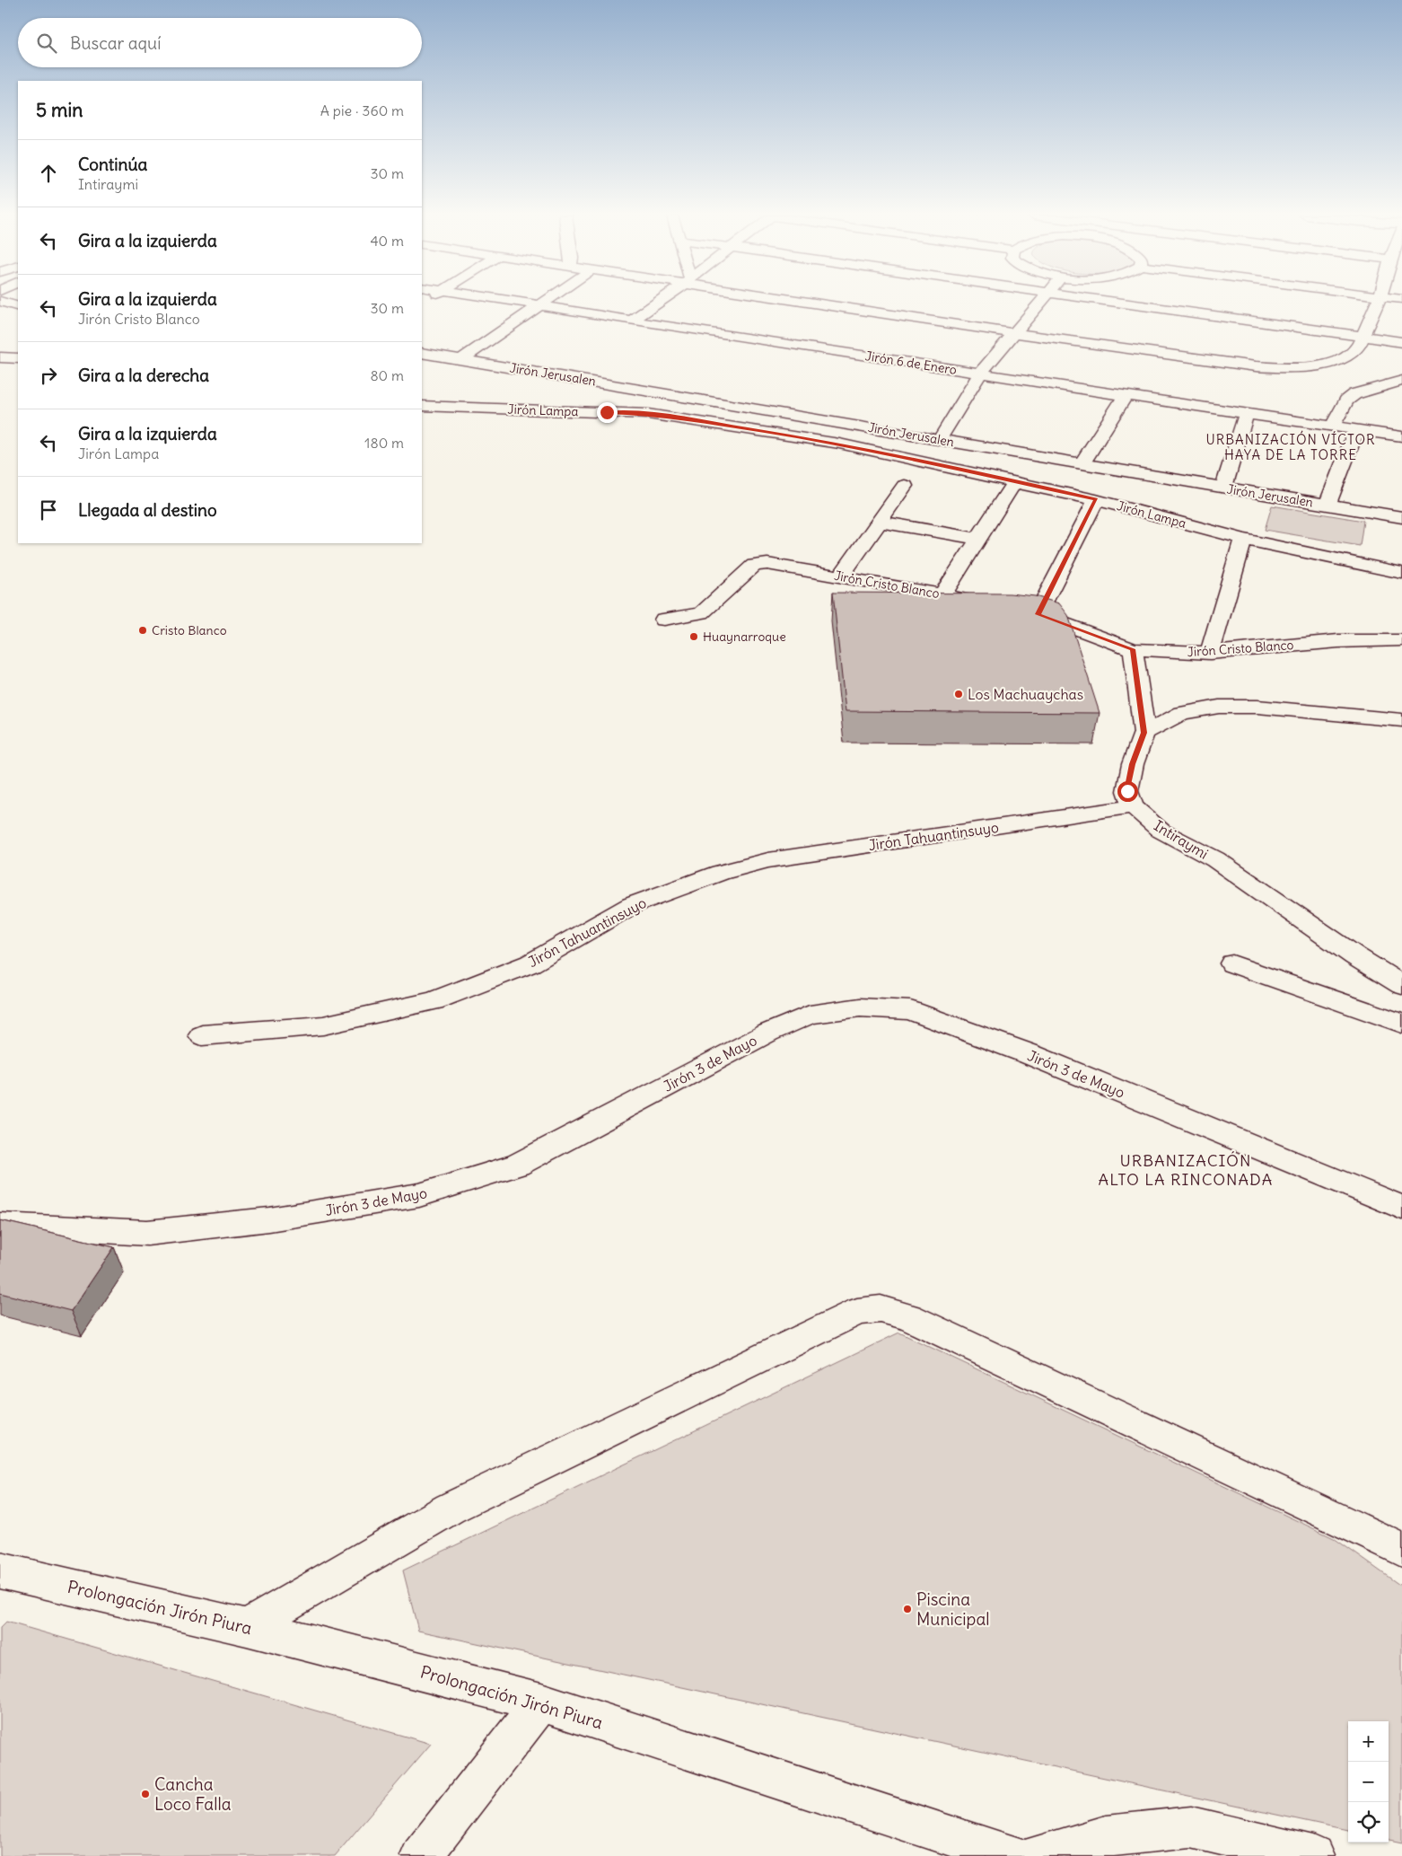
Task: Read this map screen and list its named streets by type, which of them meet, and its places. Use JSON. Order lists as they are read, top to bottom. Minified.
{"streets":{"street":["Jirón 6 de Enero","Jirón Jerusalen","Jirón Lampa","Jirón Cristo Blanco","Jirón Tahuantinsuyo","Intiraymi","Jirón 3 de Mayo","Prolongación Jirón Piura"]},"crossings":[["Jirón Lampa","Jirón Cristo Blanco"],["Jirón Tahuantinsuyo","Intiraymi"]],"districts":["URBANIZACIÓN VÍCTOR HAYA DE LA TORRE","URBANIZACIÓN ALTO LA RINCONADA"],"places":["Cristo Blanco","Huaynarroque","Los Machuaychas","Piscina Municipal","Cancha Loco Falla"],"page":{"search":"Buscar aquí","heading":["5 min","A pie · 360 m"],"list":[["Continúa","Intiraymi","30 m"],["Gira a la izquierda","40 m"],["Gira a la izquierda","Jirón Cristo Blanco","30 m"],["Gira a la derecha","80 m"],["Gira a la izquierda","Jirón Lampa","180 m"],"Llegada al destino"],"map_buttons":["+","−"]}}
